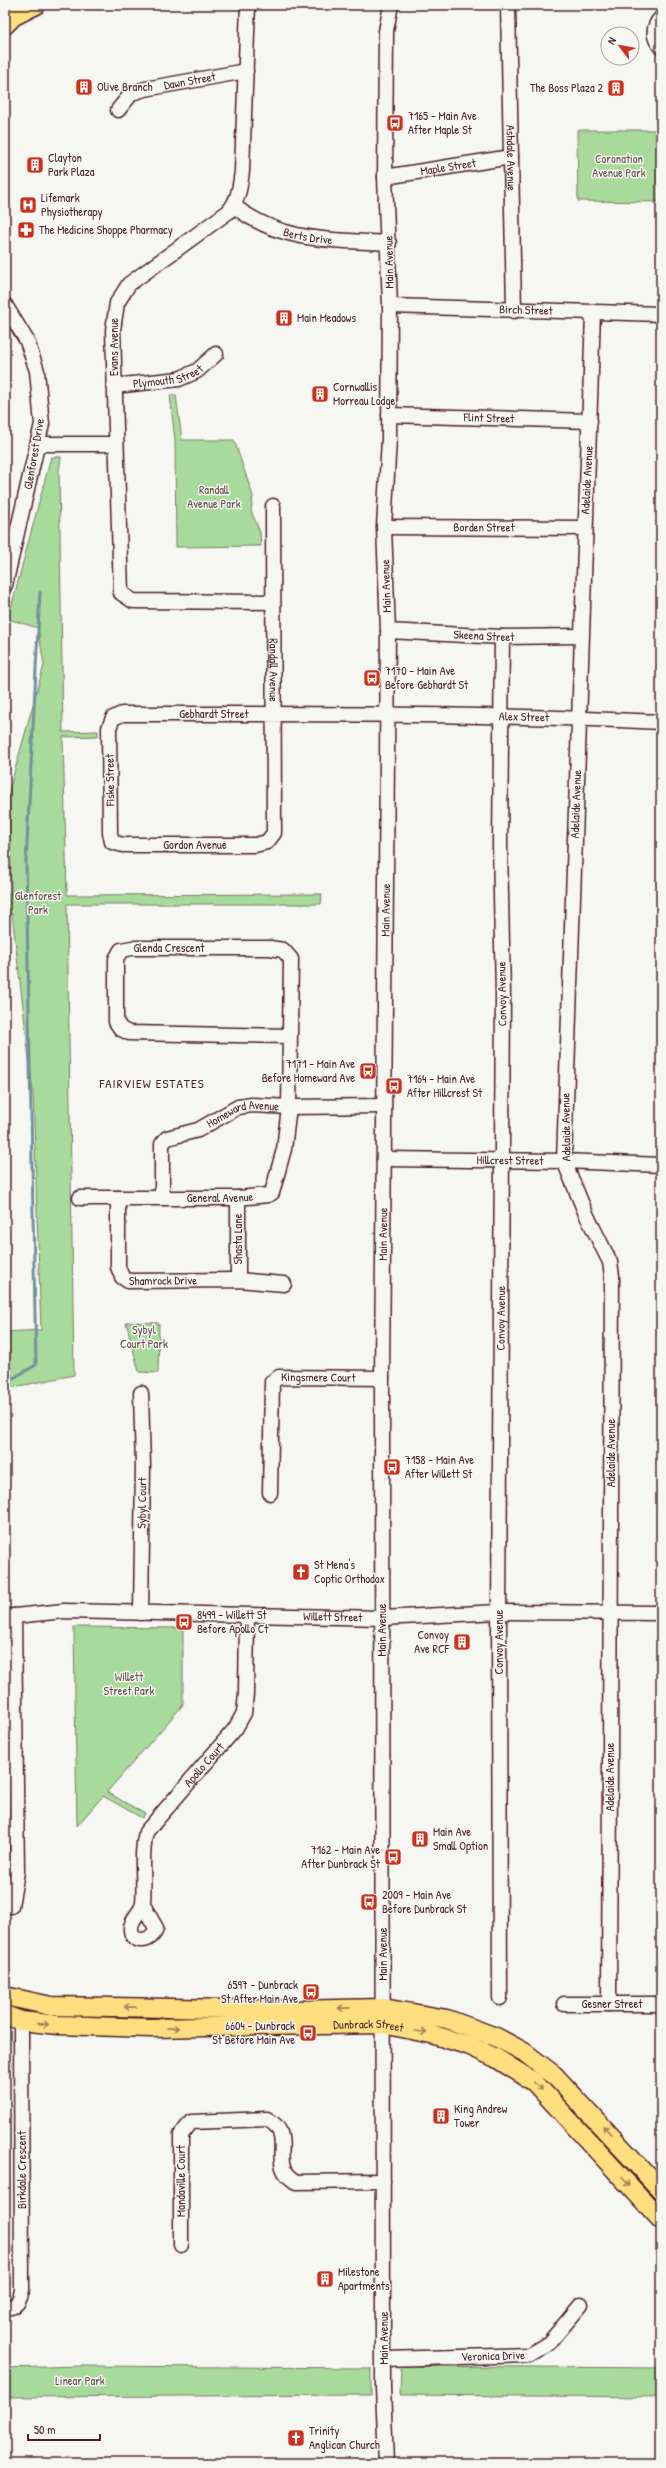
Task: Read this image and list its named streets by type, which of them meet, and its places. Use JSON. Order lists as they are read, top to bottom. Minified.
{"streets":{"main road":["Dunbrack Street"],"street":["Dawn Street","Ashdale Avenue","Maple Street","Berts Drive","Main Avenue","Birch Street","Evans Avenue","Plymouth Street","Flint Street","Glenforest Drive","Adelaide Avenue","Borden Street","Skeena Street","Randall Avenue","Gebhardt Street","Alex Street","Fiske Street","Gordon Avenue","Glenda Crescent","Convoy Avenue","Homeward Avenue","Hillcrest Street","General Avenue","Shasta Lane","Shamrock Drive","Kingsmere Court","Sybyl Court","Willett Street","Apollo Court","Gesner Street","Birkdale Crescent","Mandaville Court","Veronica Drive"]},"crossings":[["Ashdale Avenue","Maple Street"],["Ashdale Avenue","Birch Street"],["Maple Street","Main Avenue"],["Berts Drive","Main Avenue"],["Berts Drive","Evans Avenue"],["Main Avenue","Birch Street"],["Main Avenue","Flint Street"],["Main Avenue","Borden Street"],["Main Avenue","Skeena Street"],["Main Avenue","Gebhardt Street"],["Main Avenue","Alex Street"],["Main Avenue","Homeward Avenue"],["Main Avenue","Hillcrest Street"],["Main Avenue","Kingsmere Court"],["Main Avenue","Willett Street"],["Main Avenue","Dunbrack Street"],["Main Avenue","Mandaville Court"],["Main Avenue","Veronica Drive"],["Birch Street","Adelaide Avenue"],["Evans Avenue","Plymouth Street"],["Evans Avenue","Randall Avenue"],["Flint Street","Adelaide Avenue"],["Adelaide Avenue","Borden Street"],["Adelaide Avenue","Skeena Street"],["Adelaide Avenue","Alex Street"],["Adelaide Avenue","Hillcrest Street"],["Adelaide Avenue","Willett Street"],["Adelaide Avenue","Gesner Street"],["Skeena Street","Convoy Avenue"],["Randall Avenue","Gebhardt Street"],["Randall Avenue","Gordon Avenue"],["Gebhardt Street","Alex Street"],["Gebhardt Street","Fiske Street"],["Alex Street","Convoy Avenue"],["Fiske Street","Gordon Avenue"],["Glenda Crescent","Homeward Avenue"],["Glenda Crescent","General Avenue"],["Convoy Avenue","Hillcrest Street"],["Convoy Avenue","Willett Street"],["Homeward Avenue","General Avenue"],["General Avenue","Shasta Lane"],["General Avenue","Shamrock Drive"],["Shasta Lane","Shamrock Drive"],["Sybyl Court","Willett Street"],["Willett Street","Apollo Court"],["Dunbrack Street","Birkdale Crescent"]],"districts":["FAIRVIEW ESTATES"],"parks":["Coronation Avenue Park","Randall Avenue Park","Glenforest Park","Sybyl Court Park","Willett Street Park","Linear Park"],"places":{"building":["Olive Branch","The Boss Plaza 2","Clayton Park Plaza","Main Meadows","Cornwallis Morreau Lodge","Convoy Ave RCF","Main Ave Small Option","King Andrew Tower","Milestone Apartments"],"bus stop":["7165 - Main Ave After Maple St","7170 - Main Ave Before Gebhardt St","7171 - Main Ave Before Homeward Ave","7164 - Main Ave After Hillcrest St","7158 - Main Ave After Willett St","8499 - Willett St Before Apollo Ct","7162 - Main Ave After Dunbrack St","2009 - Main Ave Before Dunbrack St","6597 - Dunbrack St After Main Ave","6604 - Dunbrack St Before Main Ave"],"hospital":["Lifemark Physiotherapy"],"pharmacy":["The Medicine Shoppe Pharmacy"],"church":["St Mena's Coptic Orthodox","Trinity Anglican Church"]},"scale_bar":"50 m","north":"top left"}
